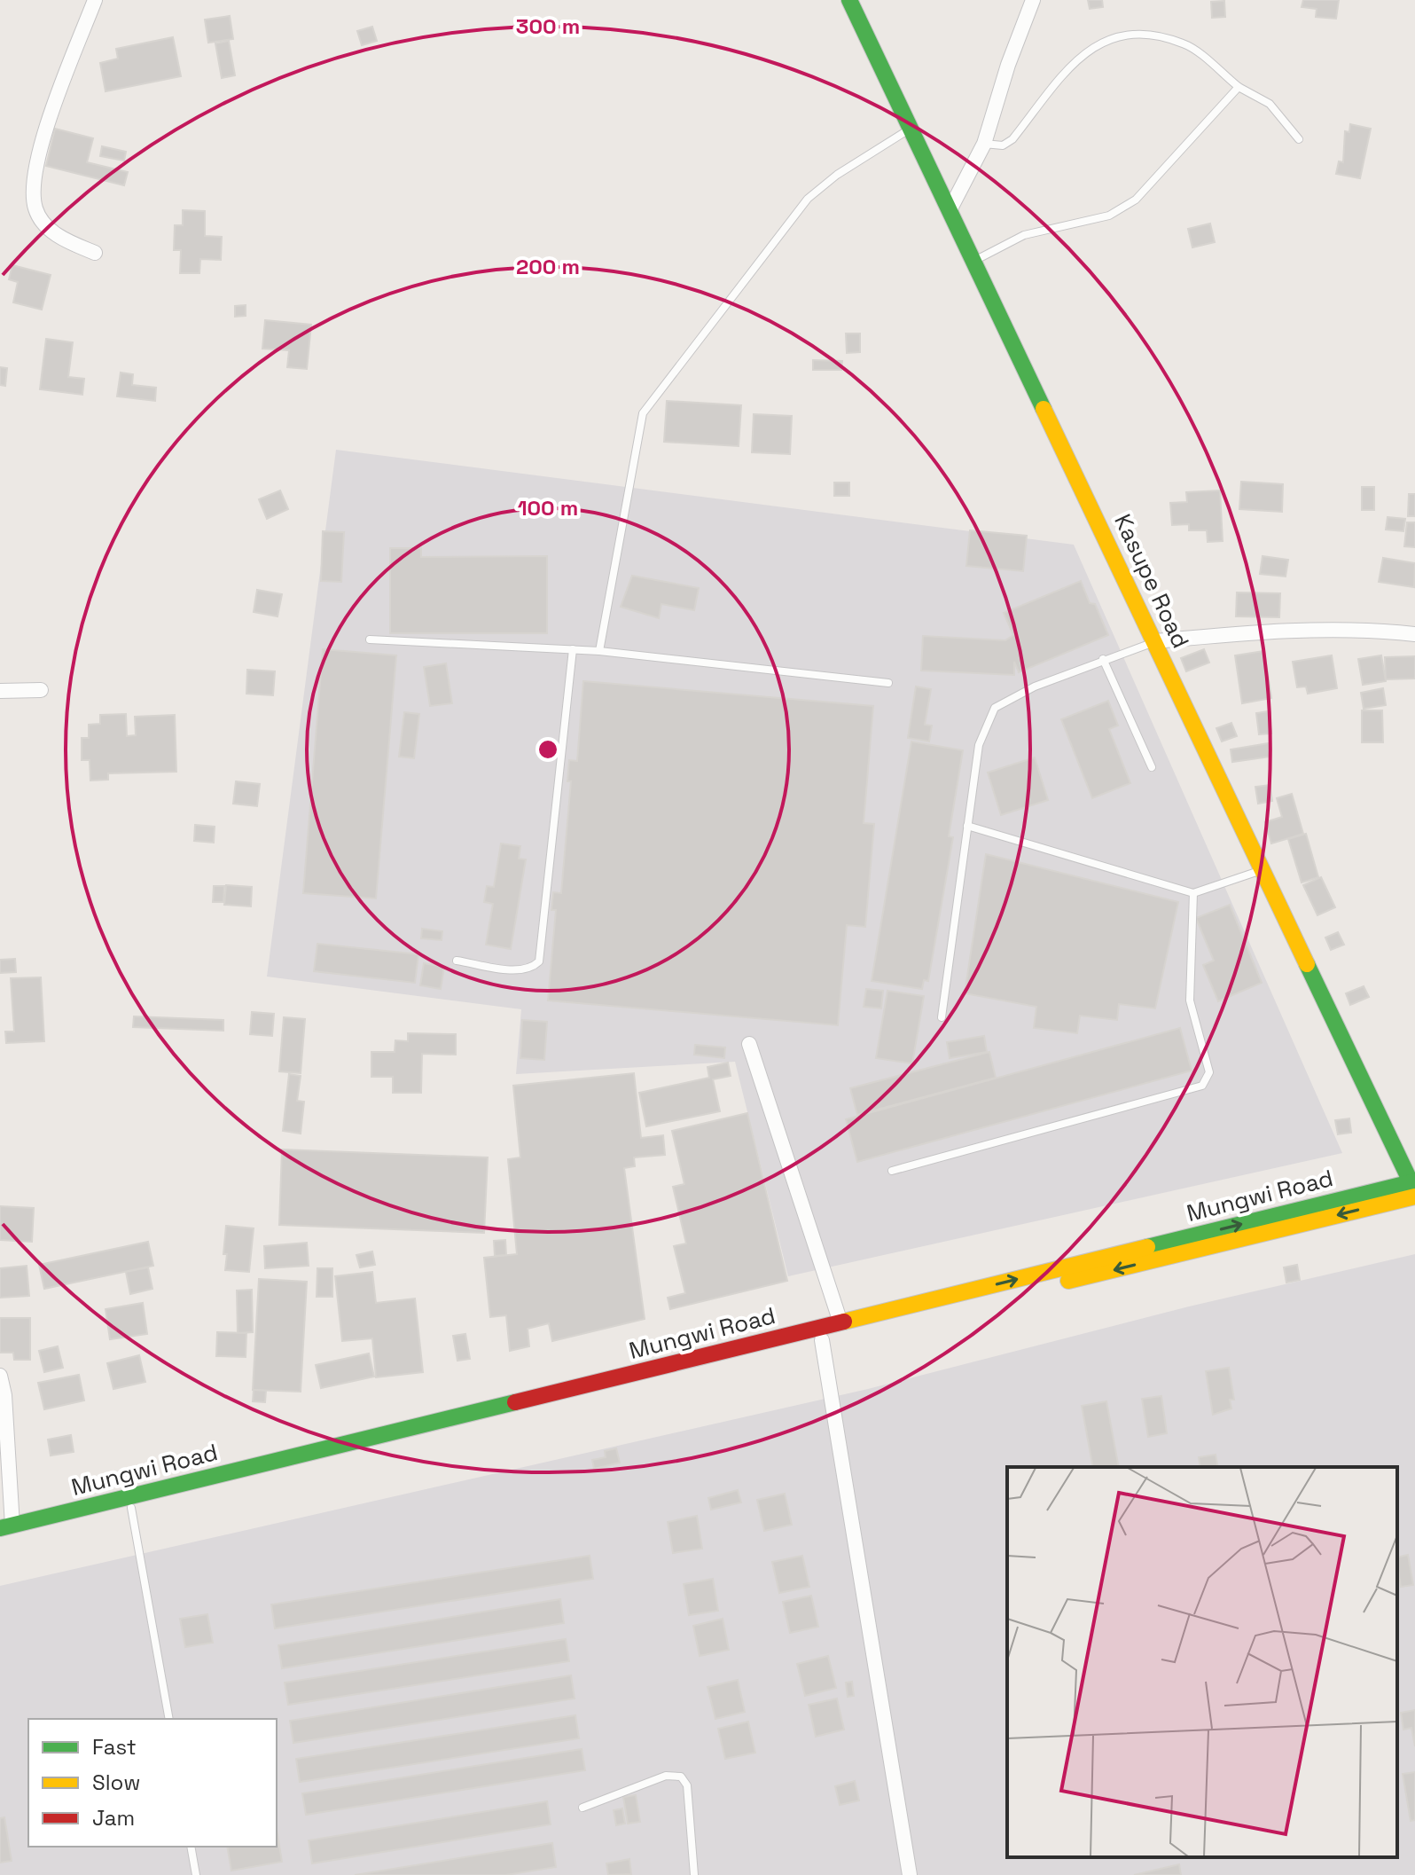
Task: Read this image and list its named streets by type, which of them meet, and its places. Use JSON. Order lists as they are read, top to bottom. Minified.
{"streets":{"main road":["Kasupe Road","Mungwi Road"]},"crossings":[["Kasupe Road","Mungwi Road"]],"legend":["Fast","Slow","Jam"],"rings":["300 m","200 m","100 m"]}
